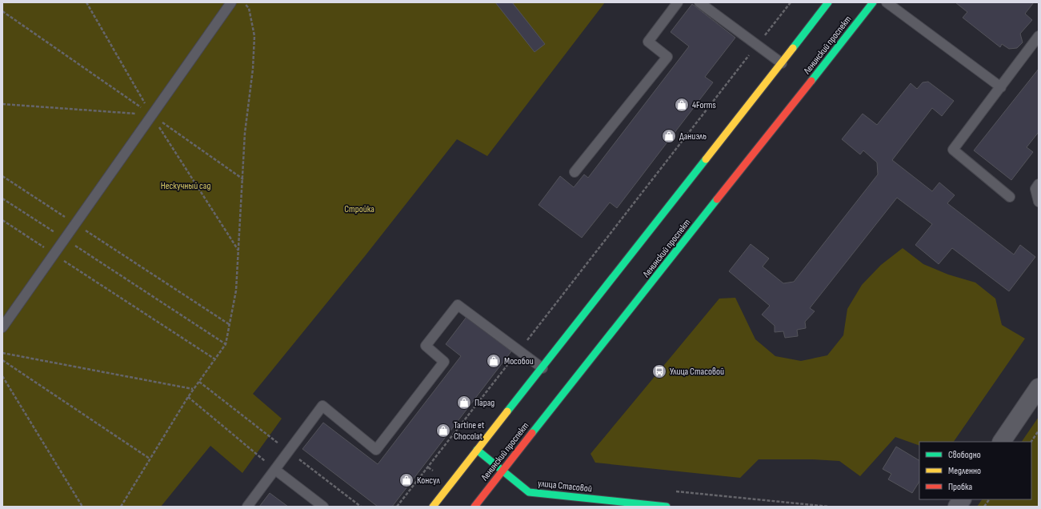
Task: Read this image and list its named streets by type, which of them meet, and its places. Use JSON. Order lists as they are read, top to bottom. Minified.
{"streets":{"main road":["Ленинский проспект","улица Стасовой"]},"crossings":[["Ленинский проспект","улица Стасовой"]],"parks":["Нескучный сад","Стройка"],"places":{"shop":["4Forms","Даниэль","Мособои","Парад","Tartine et Chocolat","Консул"],"bus stop":["Улица Стасовой"]},"legend":["Свободно","Медленно","Пробка"]}
